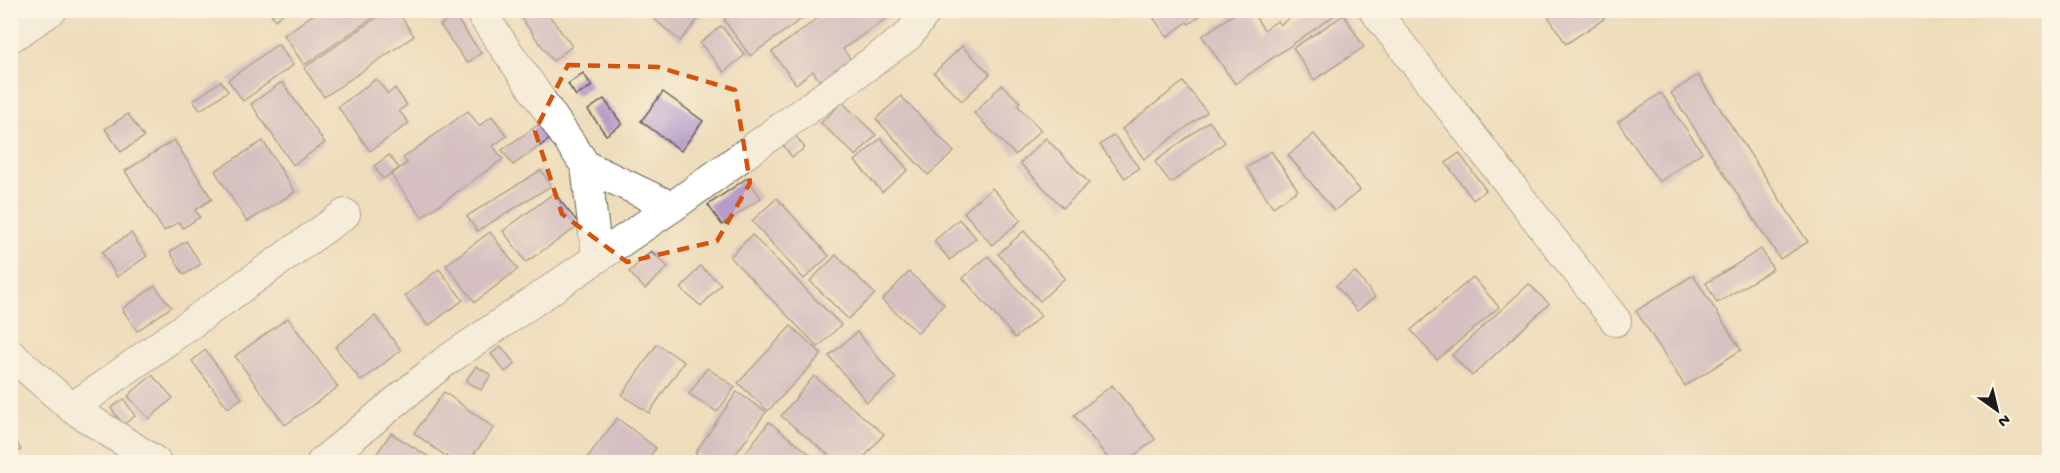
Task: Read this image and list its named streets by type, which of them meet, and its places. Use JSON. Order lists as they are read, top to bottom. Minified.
{"north":"bottom right"}
